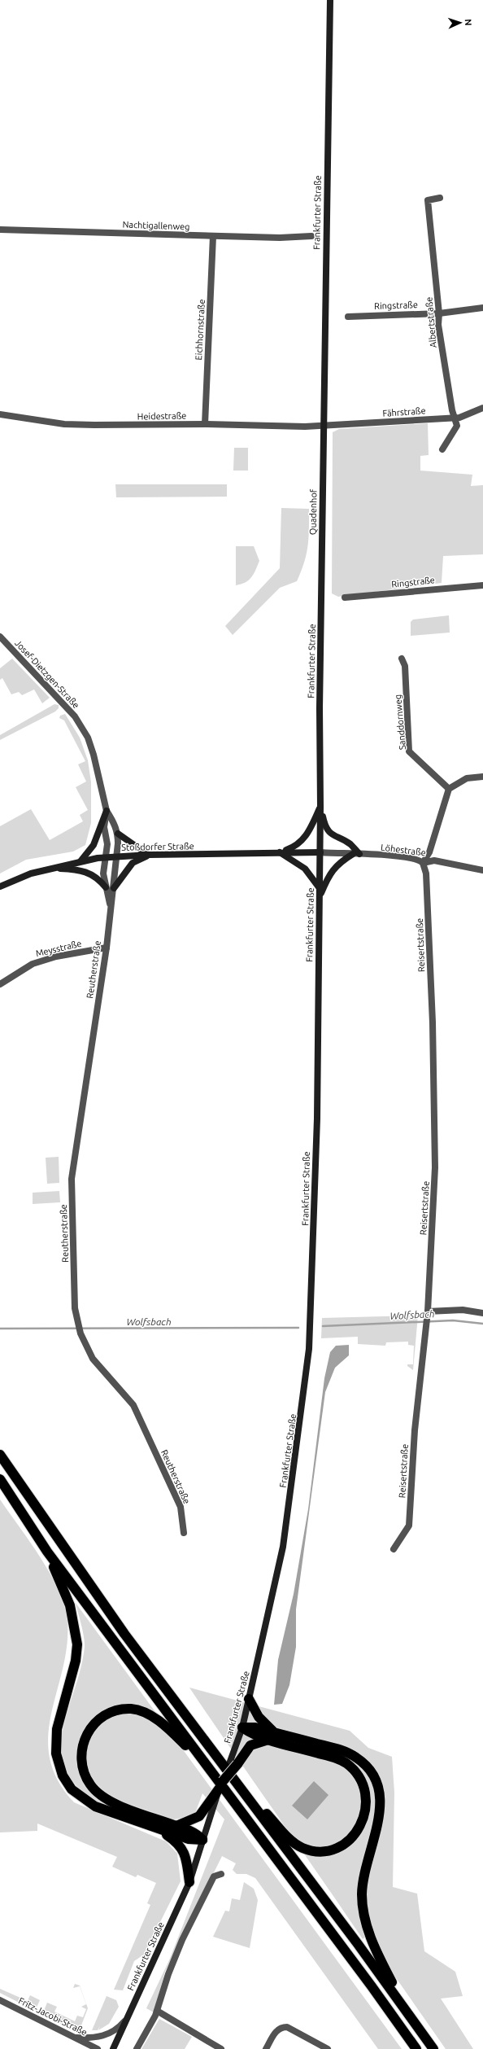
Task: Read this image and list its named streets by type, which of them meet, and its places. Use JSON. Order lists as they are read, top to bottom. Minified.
{"streets":{"main road":["Frankfurter Straße","Quadenhof","Stoßdorfer Straße"],"street":["Nachtigallenweg","Ringstraße","Albertstraße","Eichhornstraße","Fährstraße","Heidestraße","Josef-Dietzgen-Straße","Sanddornweg","Löhestraße","Reisertstraße","Meysstraße","Reutherstraße","Fritz-Jacobi-Straße"]},"crossings":[["Frankfurter Straße","Fährstraße"],["Frankfurter Straße","Heidestraße"],["Frankfurter Straße","Quadenhof"],["Frankfurter Straße","Stoßdorfer Straße"],["Frankfurter Straße","Löhestraße"],["Frankfurter Straße","Fritz-Jacobi-Straße"],["Nachtigallenweg","Eichhornstraße"],["Ringstraße","Albertstraße"],["Albertstraße","Fährstraße"],["Eichhornstraße","Heidestraße"],["Fährstraße","Heidestraße"],["Fährstraße","Quadenhof"],["Heidestraße","Quadenhof"],["Josef-Dietzgen-Straße","Stoßdorfer Straße"],["Josef-Dietzgen-Straße","Reutherstraße"],["Stoßdorfer Straße","Löhestraße"],["Stoßdorfer Straße","Reutherstraße"],["Löhestraße","Reisertstraße"],["Meysstraße","Reutherstraße"]],"water":["Wolfsbach"],"north":"right"}
